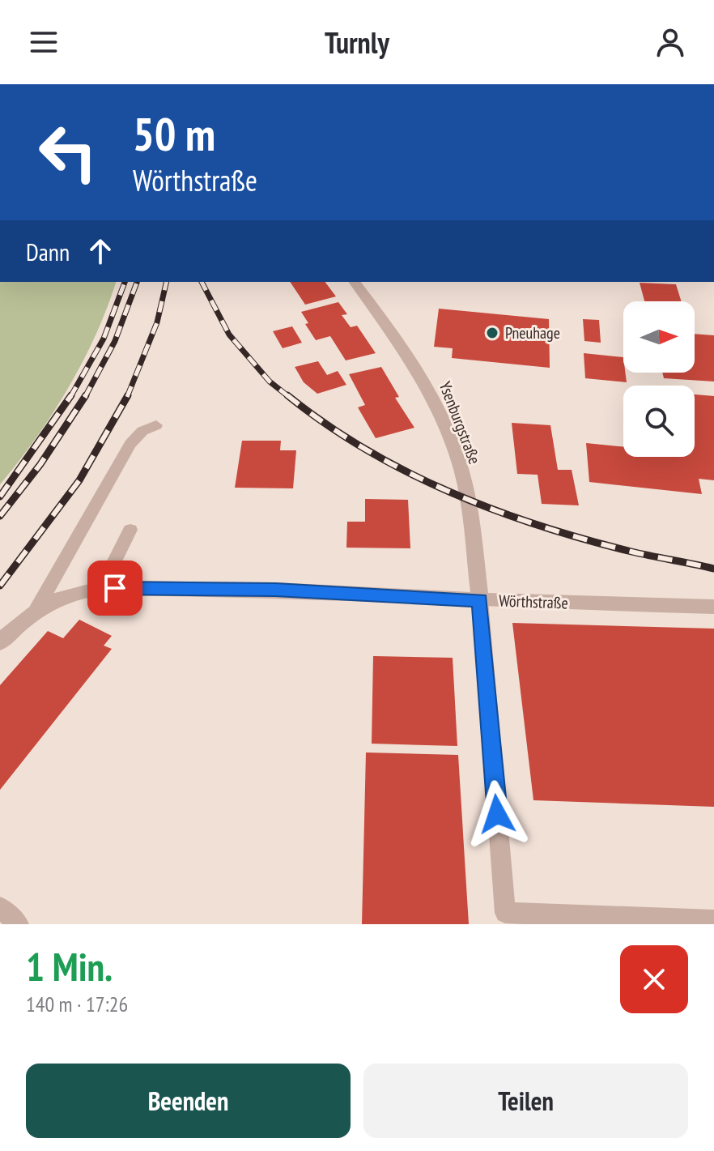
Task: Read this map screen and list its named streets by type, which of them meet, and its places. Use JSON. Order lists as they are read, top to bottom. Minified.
{"streets":{"street":["Ysenburgstraße","Wörthstraße"]},"crossings":[["Ysenburgstraße","Wörthstraße"]],"places":["Pneuhage"],"north":"right","page":{"header":"Turnly","turn":["50 m","Wörthstraße"],"then":"Dann","heading":["1 Min.","140 m · 17:26"],"buttons":["Beenden","Teilen"]}}
